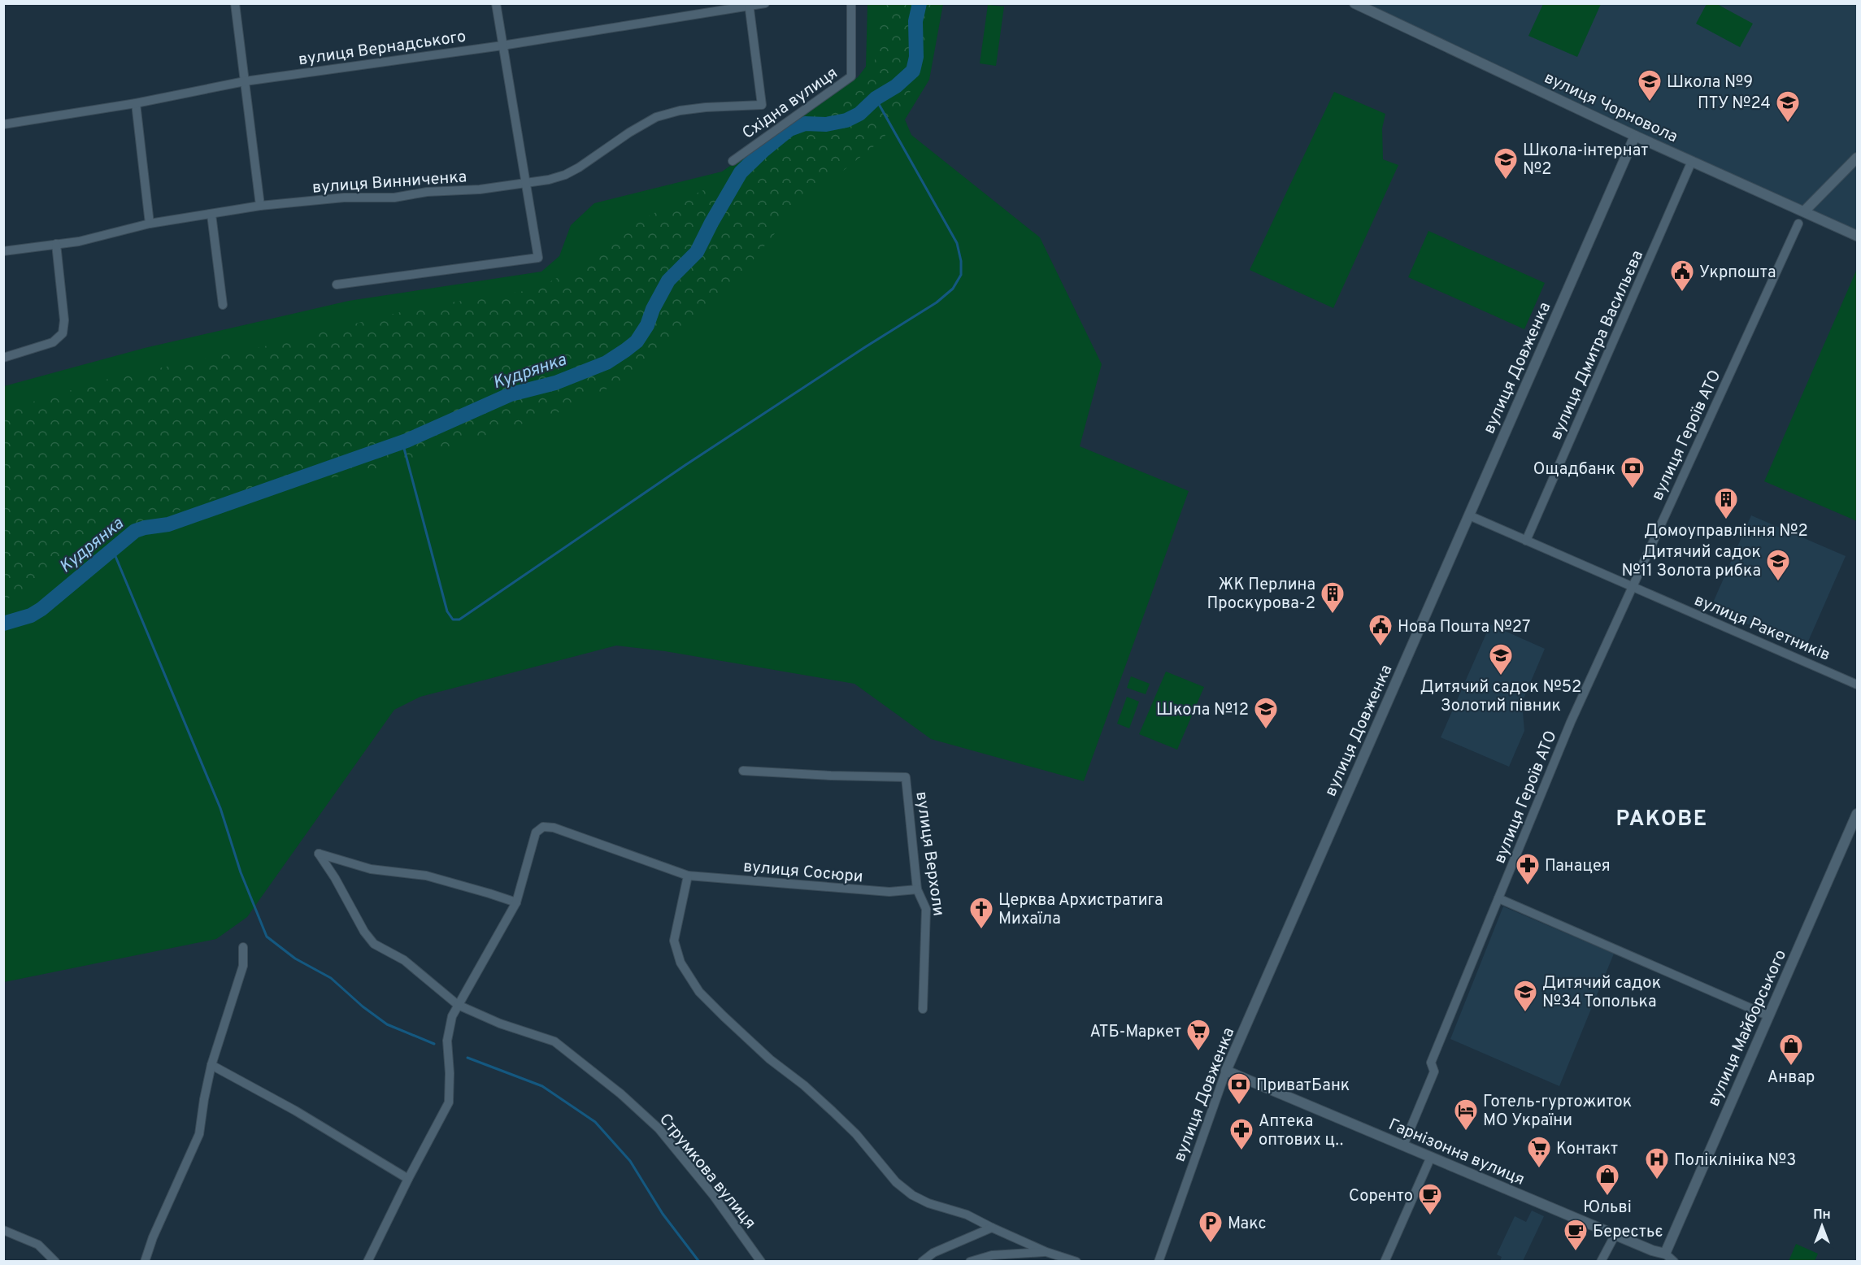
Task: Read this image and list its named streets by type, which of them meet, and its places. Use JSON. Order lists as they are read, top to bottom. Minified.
{"streets":{"street":["вулиця Вернадського","Східна вулиця","вулиця Чорновола","вулиця Винниченка","вулиця Дмитра Васильєва","вулиця Довженка","вулиця Героїв АТО","вулиця Ракетників","вулиця Верхоли","вулиця Сосюри","вулиця Майборського","Гарнізонна вулиця","Струмкова вулиця"]},"crossings":[["вулиця Вернадського","вулиця Винниченка"],["вулиця Чорновола","вулиця Дмитра Васильєва"],["вулиця Чорновола","вулиця Довженка"],["вулиця Дмитра Васильєва","вулиця Ракетників"],["вулиця Довженка","вулиця Ракетників"],["вулиця Довженка","Гарнізонна вулиця"],["вулиця Героїв АТО","вулиця Ракетників"],["вулиця Героїв АТО","Гарнізонна вулиця"],["вулиця Верхоли","вулиця Сосюри"],["вулиця Сосюри","Струмкова вулиця"],["вулиця Майборського","Гарнізонна вулиця"]],"districts":["РАКОВЕ"],"water":["Кудрянка"],"places":{"school or university":["Школа №9","ПТУ №24","Школа-інтернат №2","Дитячий садок №11 Золота рибка","Дитячий садок №52 Золотий півник","Школа №12","Дитячий садок №34 Тополька"],"public building":["Укрпошта","Нова Пошта №27"],"bank":["Ощадбанк","ПриватБанк"],"building":["Домоуправління №2","ЖК Перлина Проскурова-2"],"pharmacy":["Панацея","Аптека оптових ц‥"],"church":["Церква Архистратига Михаїла"],"supermarket":["АТБ-Маркет","Контакт"],"shop":["Анвар","Юльві"],"hotel":["Готель-гуртожиток МО України"],"hospital":["Поліклініка №3"],"cafe":["Соренто","Берестьє"],"parking":["Макс"]},"north":"top"}
